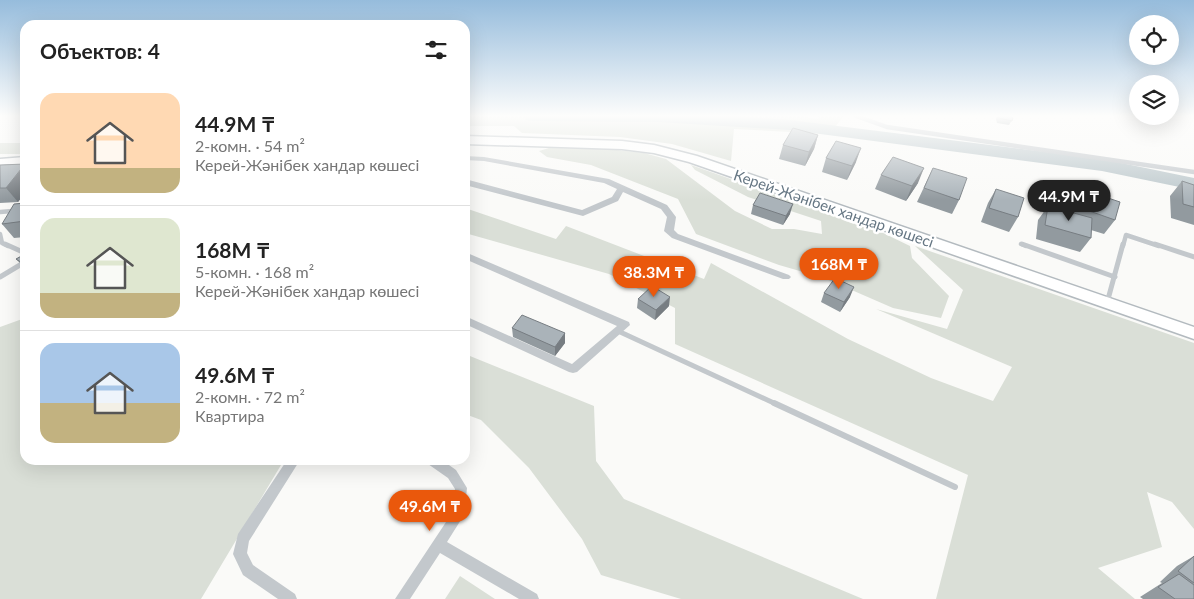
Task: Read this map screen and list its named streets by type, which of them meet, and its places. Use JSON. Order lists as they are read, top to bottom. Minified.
{"streets":{"main road":["Керей-Жәнібек хандар көшесі"]},"page":{"heading":"Объектов: 4","list":[{"name":"44.9M ₸","note":"2-комн. · 54 m² · Керей-Жәнібек хандар көшесі"},{"name":"168M ₸","note":"5-комн. · 168 m² · Керей-Жәнібек хандар көшесі"},{"name":"49.6M ₸","note":"2-комн. · 72 m² · Квартира"}],"price":["44.9M ₸","168M ₸","38.3M ₸","49.6M ₸"]}}
